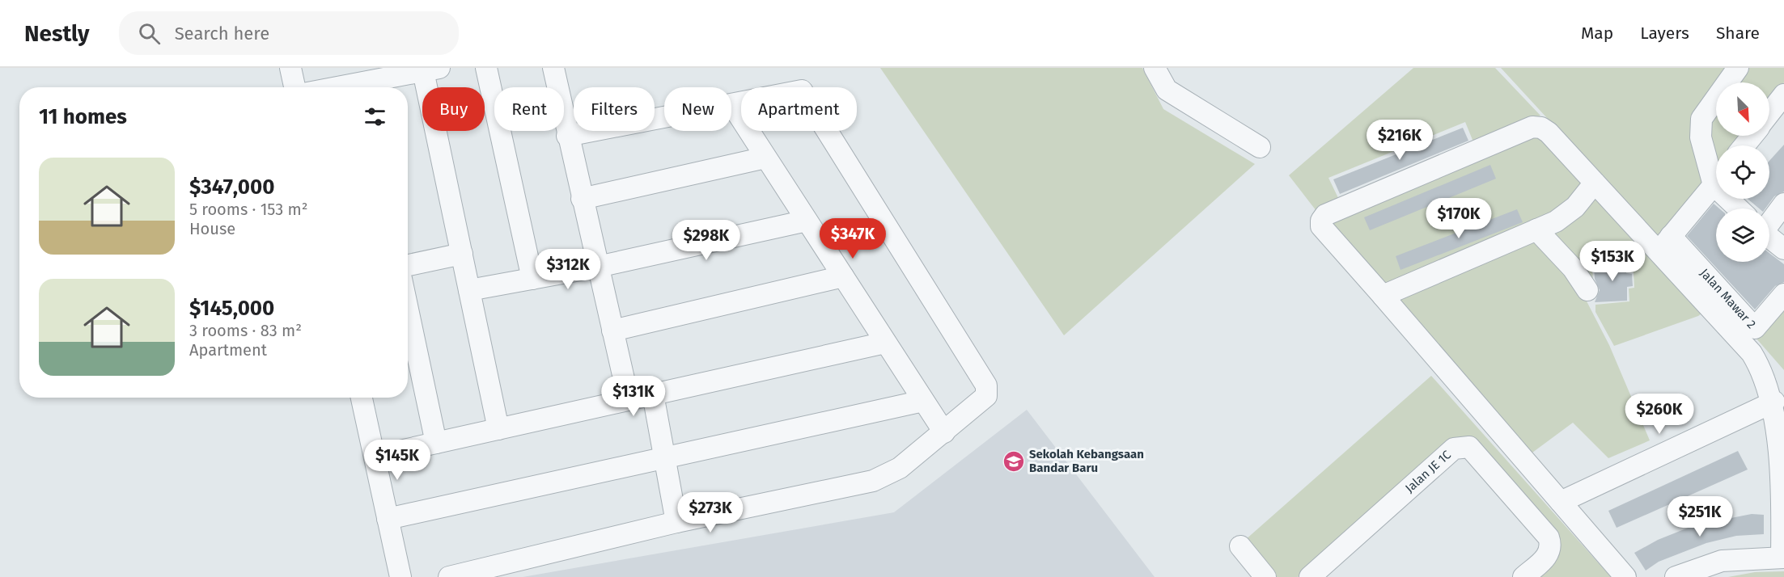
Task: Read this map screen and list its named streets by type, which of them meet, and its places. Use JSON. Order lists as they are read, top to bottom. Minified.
{"streets":{"street":["Jalan Mawar 2","Jalan JE 1C"]},"places":{"school or university":["Sekolah Kebangsaan Bandar Baru"]},"north":"bottom right","page":{"header":"Nestly","search":"Search here","nav":["Map","Layers","Share"],"chip":["Buy","Rent","Filters","New","Apartment"],"heading":"11 homes","price":["$216K","$170K","$347K","$298K","$153K","$312K","$131K","$260K","$145K","$273K","$251K"],"list":[{"name":"$347,000","note":"5 rooms · 153 m² · House"},{"name":"$145,000","note":"3 rooms · 83 m² · Apartment"}]}}
